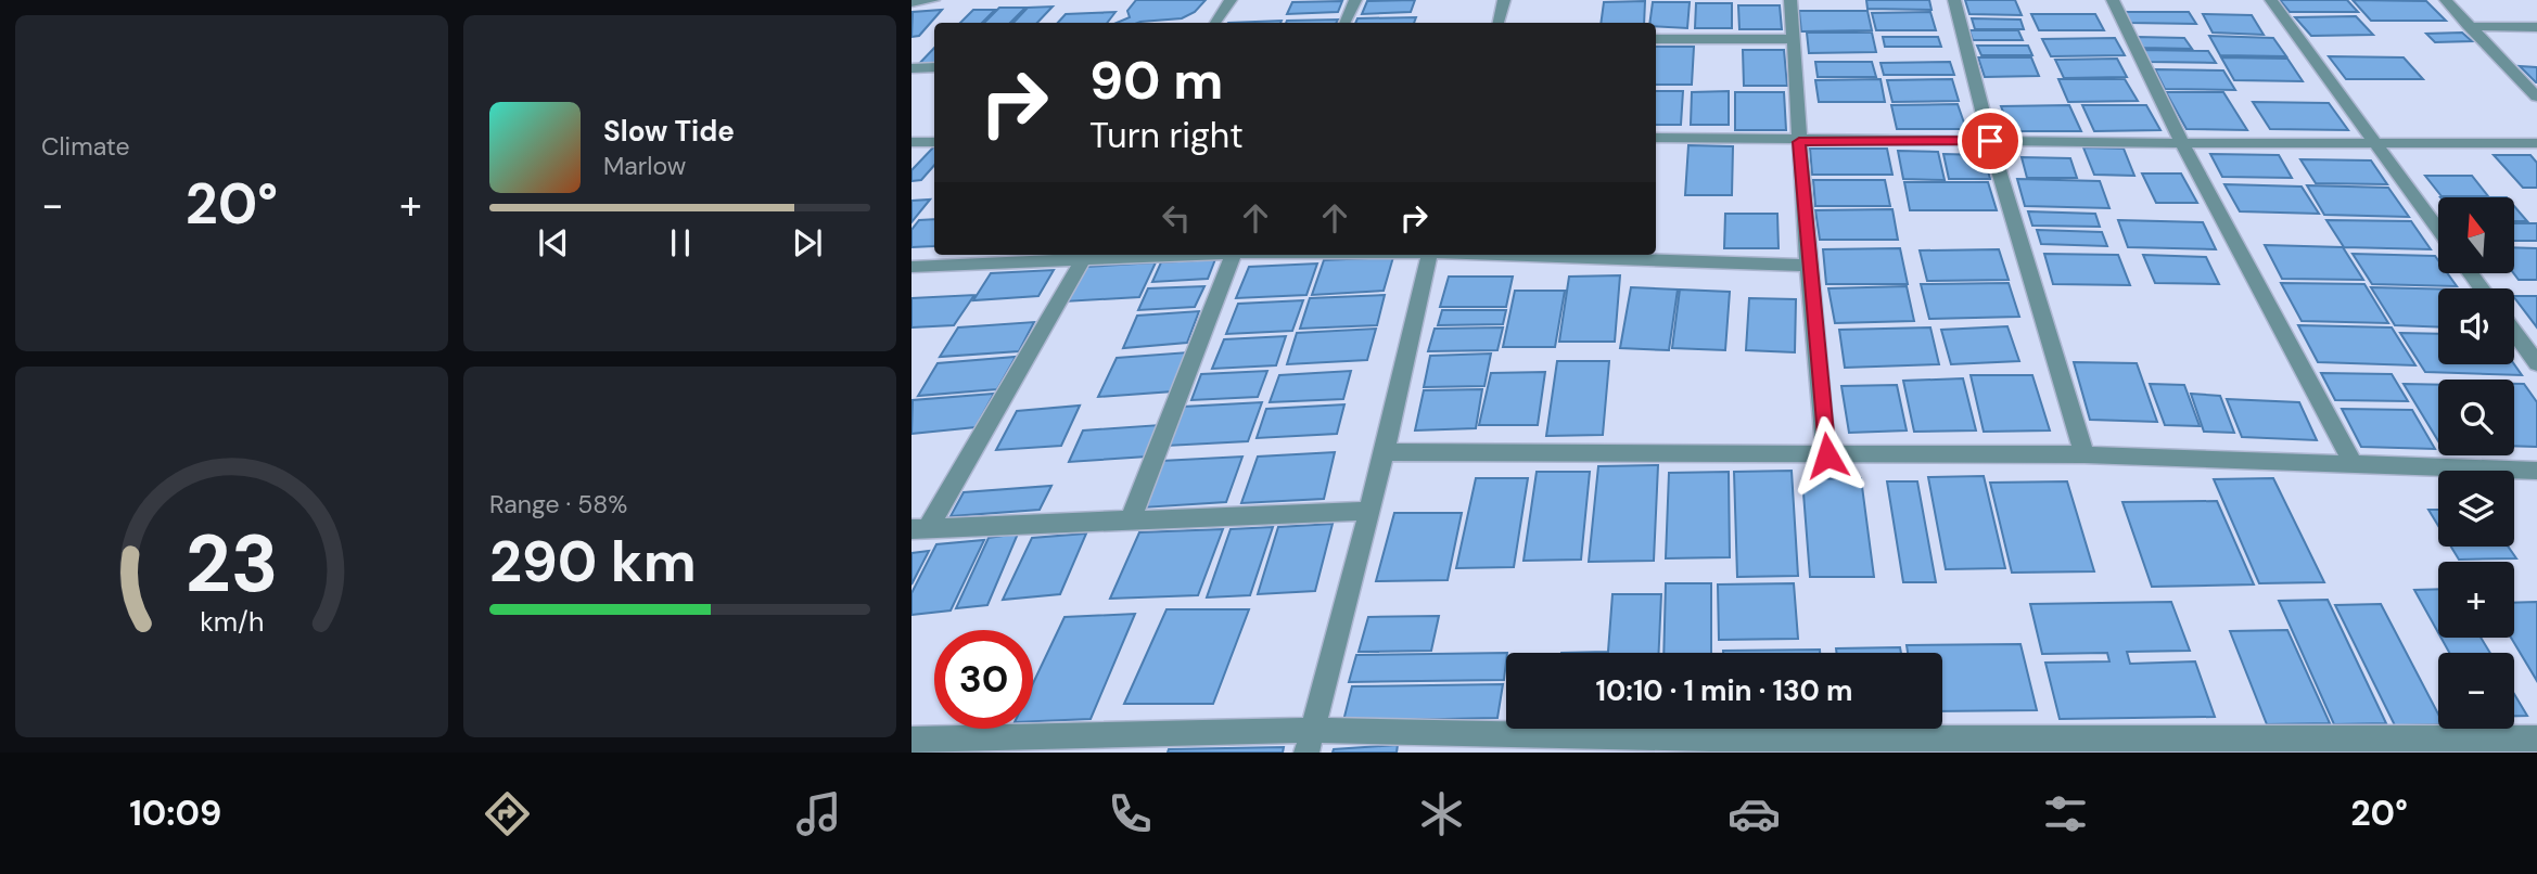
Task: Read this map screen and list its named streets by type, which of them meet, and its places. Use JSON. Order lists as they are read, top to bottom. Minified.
{"north":"top","page":{"tile":["Climate",["Range · 58%","290 km"]],"turn":["90 m","Turn right"],"song":["Slow Tide","Marlow"],"heat":["−","20°","+"],"map_buttons":["+","−"],"limit":"30","trip":"10:10 · 1 min · 130 m","tabs":["10:09","20°"],"gauge":["23","km/h"]}}
